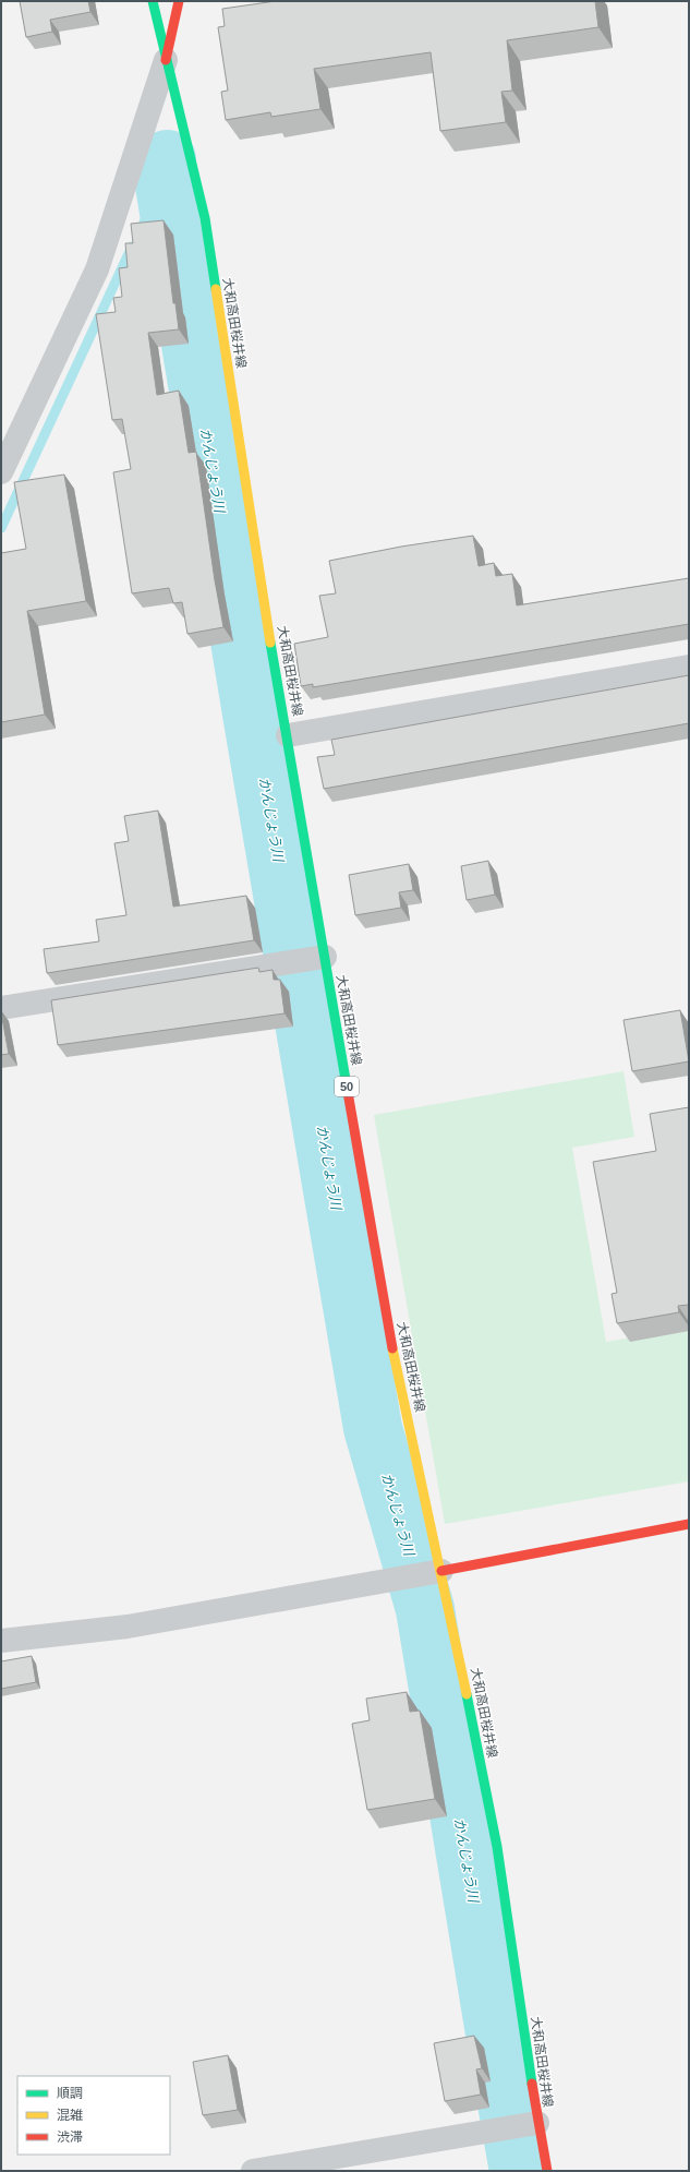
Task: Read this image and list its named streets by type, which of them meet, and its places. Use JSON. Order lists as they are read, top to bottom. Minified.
{"streets":{"main road":["大和高田桜井線","50"]},"water":["かんじょう川"],"legend":["順調","混雑","渋滞"]}
